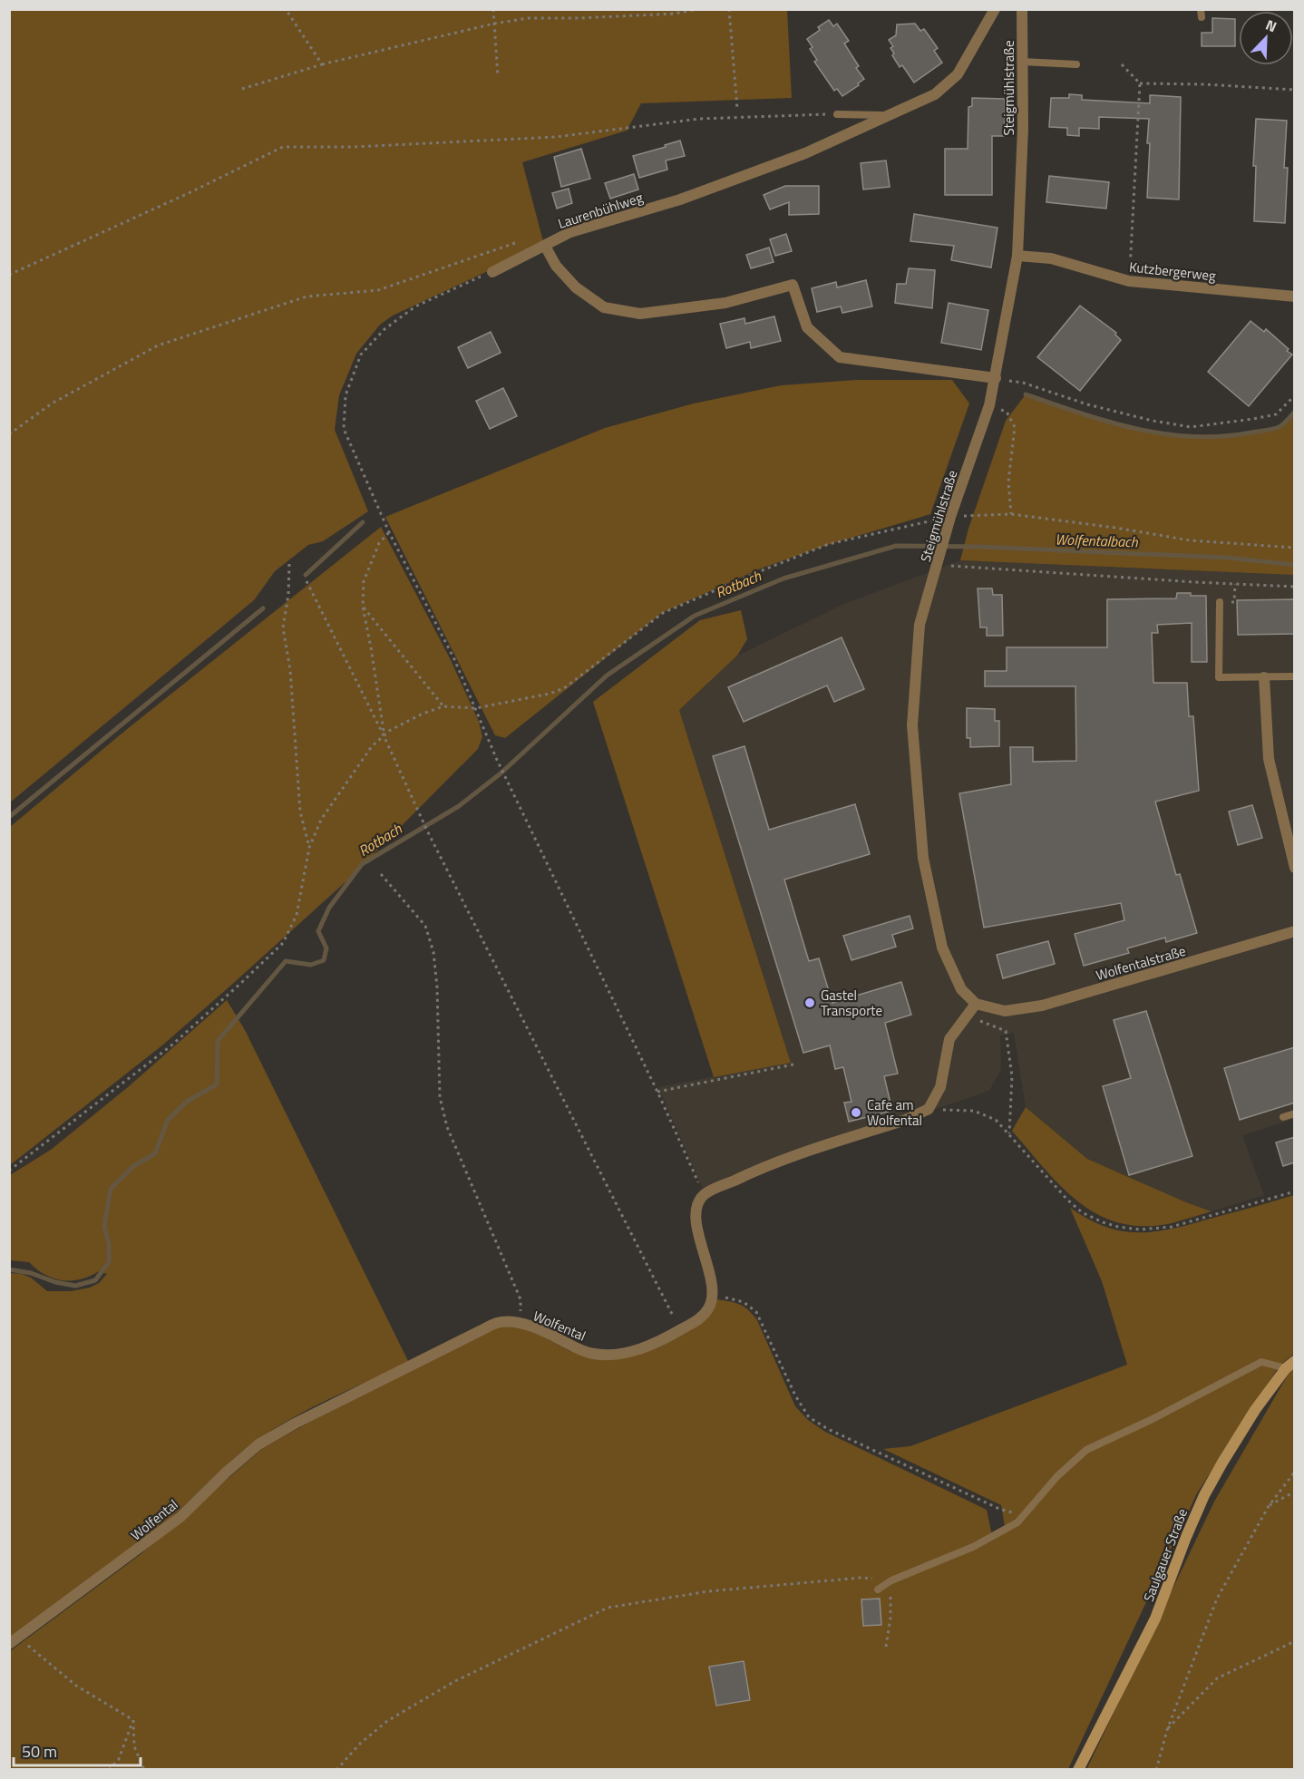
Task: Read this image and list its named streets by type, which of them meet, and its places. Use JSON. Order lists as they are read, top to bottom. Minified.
{"streets":{"main road":["Saulgauer Straße"],"street":["Steigmühlstraße","Laurenbühlweg","Kutzbergerweg","Wolfentalstraße","Wolfental"]},"crossings":[["Steigmühlstraße","Kutzbergerweg"],["Steigmühlstraße","Wolfentalstraße"]],"water":["Wolfentalbach","Rotbach"],"places":["Gastel Transporte","Cafe am Wolfental"],"scale_bar":"50 m","north":"top right"}
